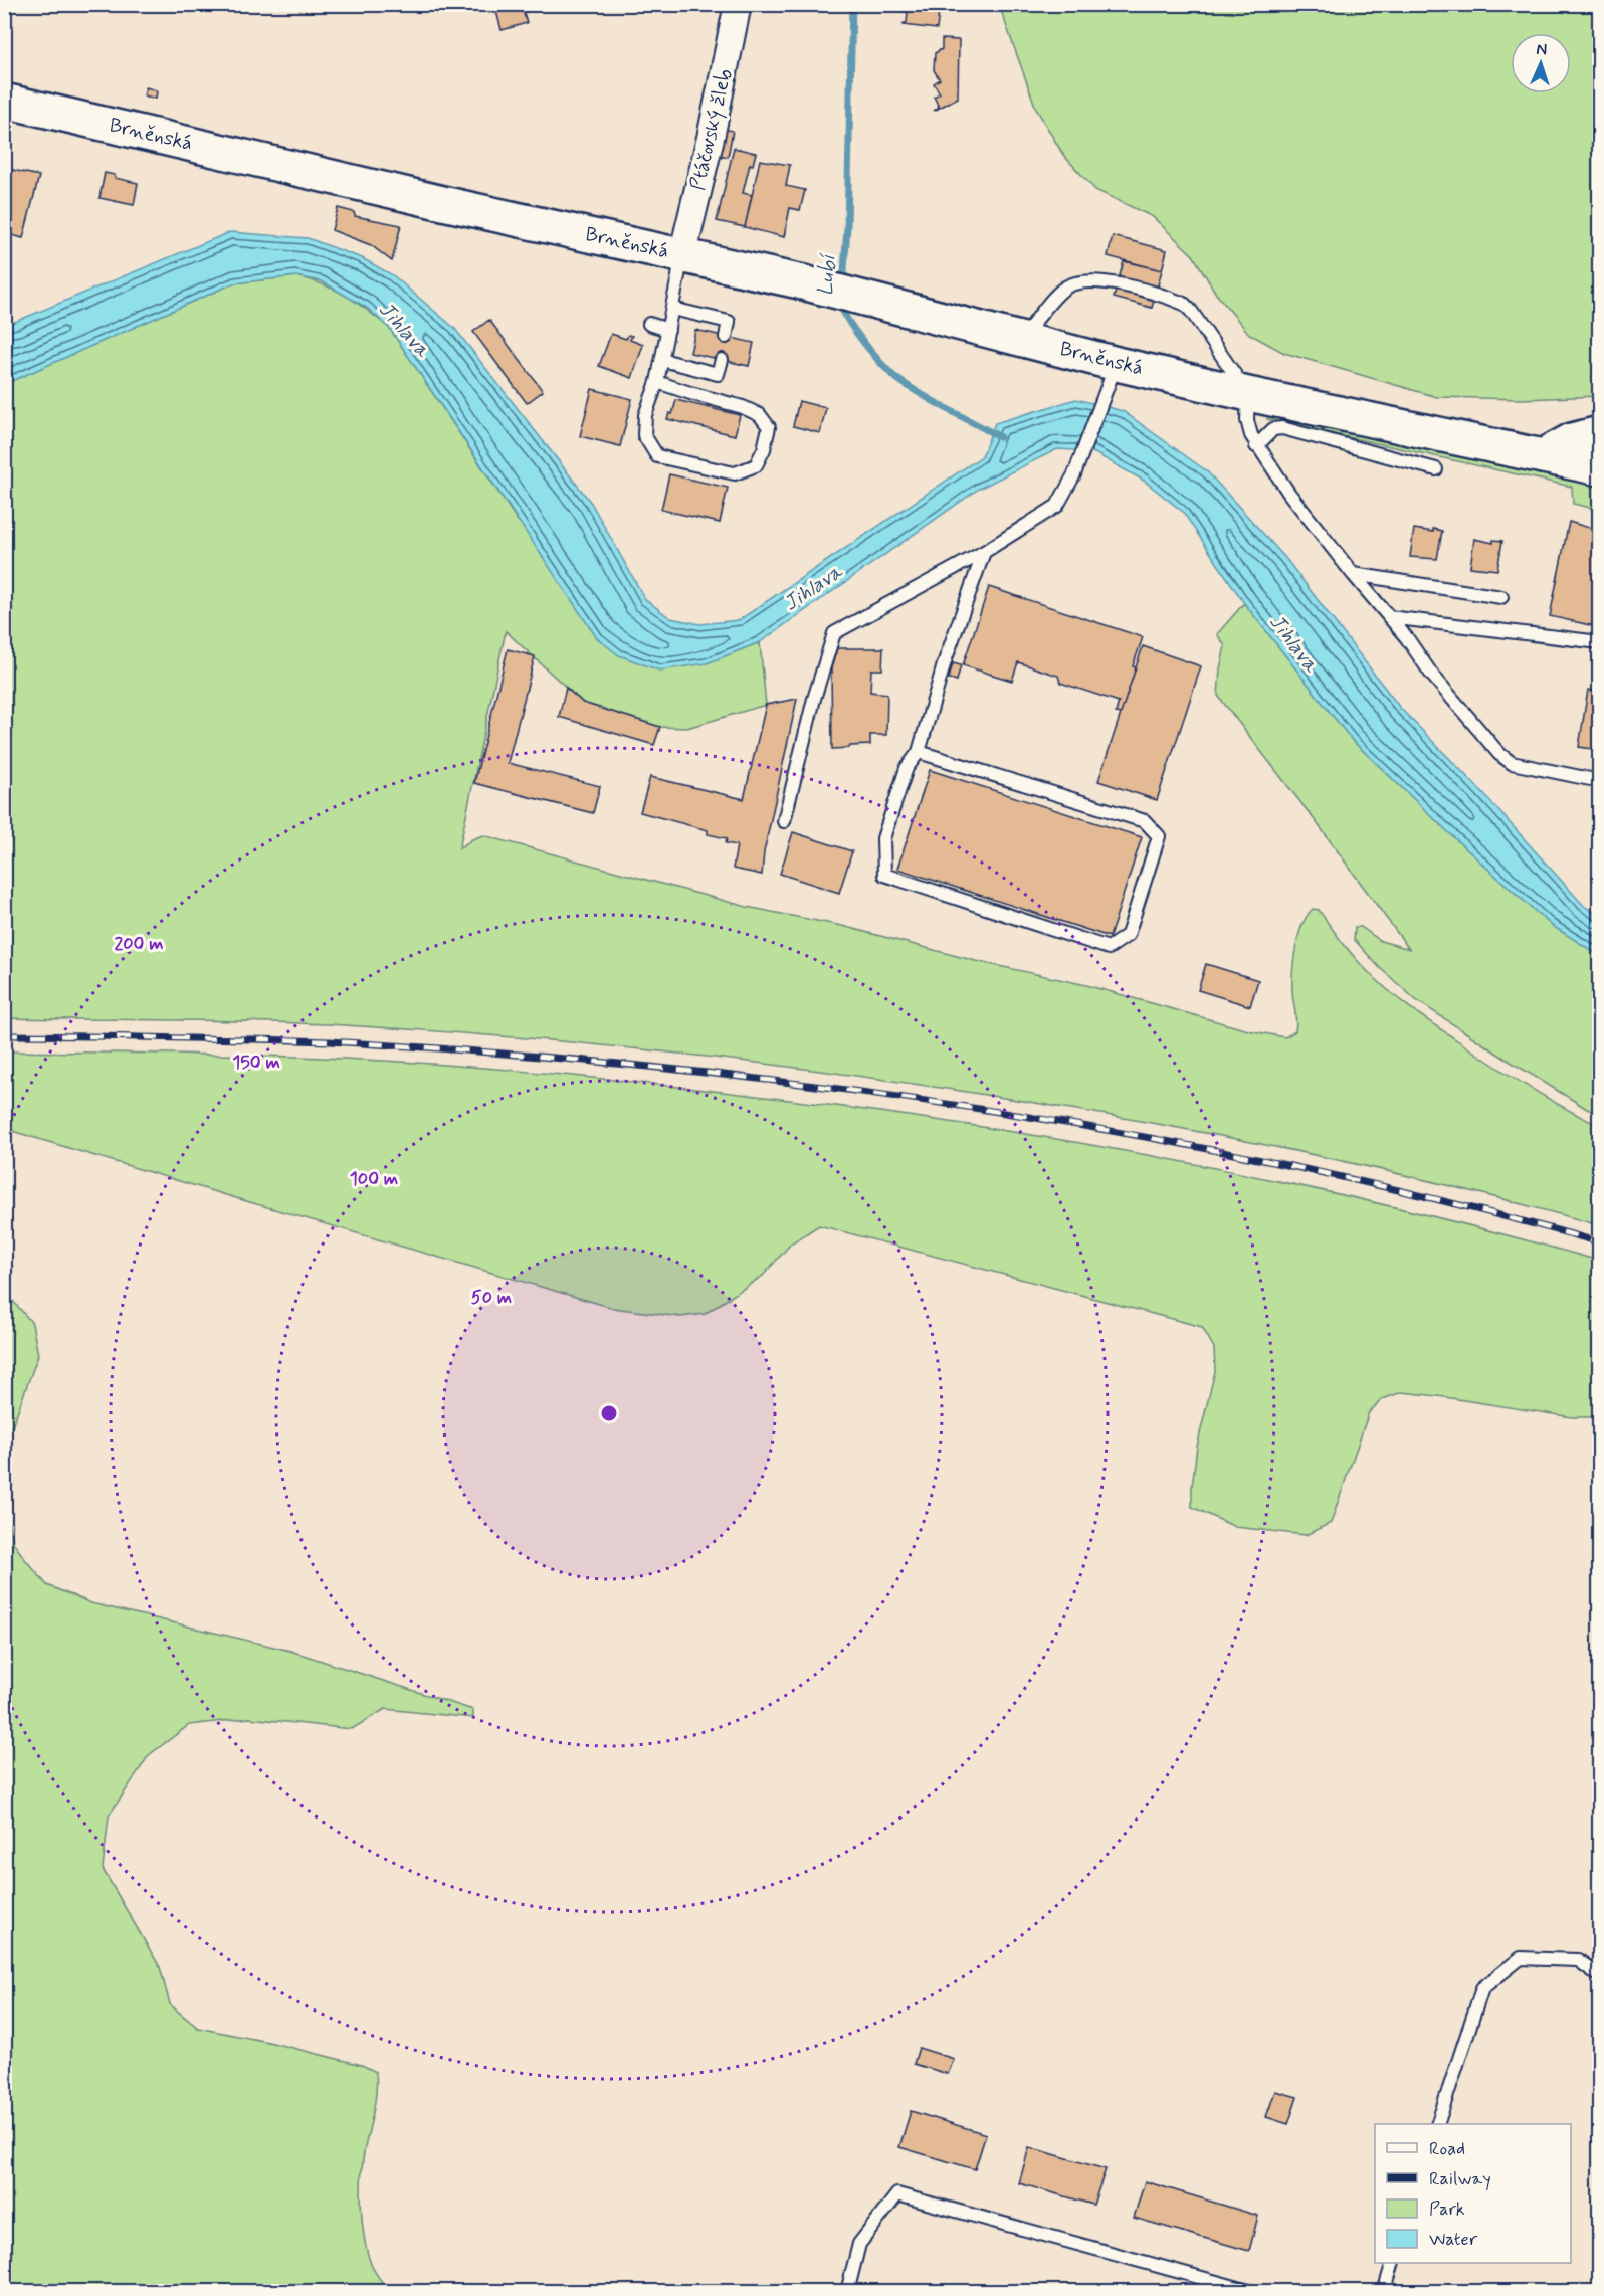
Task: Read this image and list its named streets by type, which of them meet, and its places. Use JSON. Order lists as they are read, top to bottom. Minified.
{"streets":{"main road":["Brněnská"],"street":["Ptáčovský žleb"]},"crossings":[["Ptáčovský žleb","Brněnská"]],"water":["Lubí","Jihlava"],"legend":["Road","Railway","Park","Water"],"north":"top","rings":["200 m","150 m","100 m","50 m"]}
